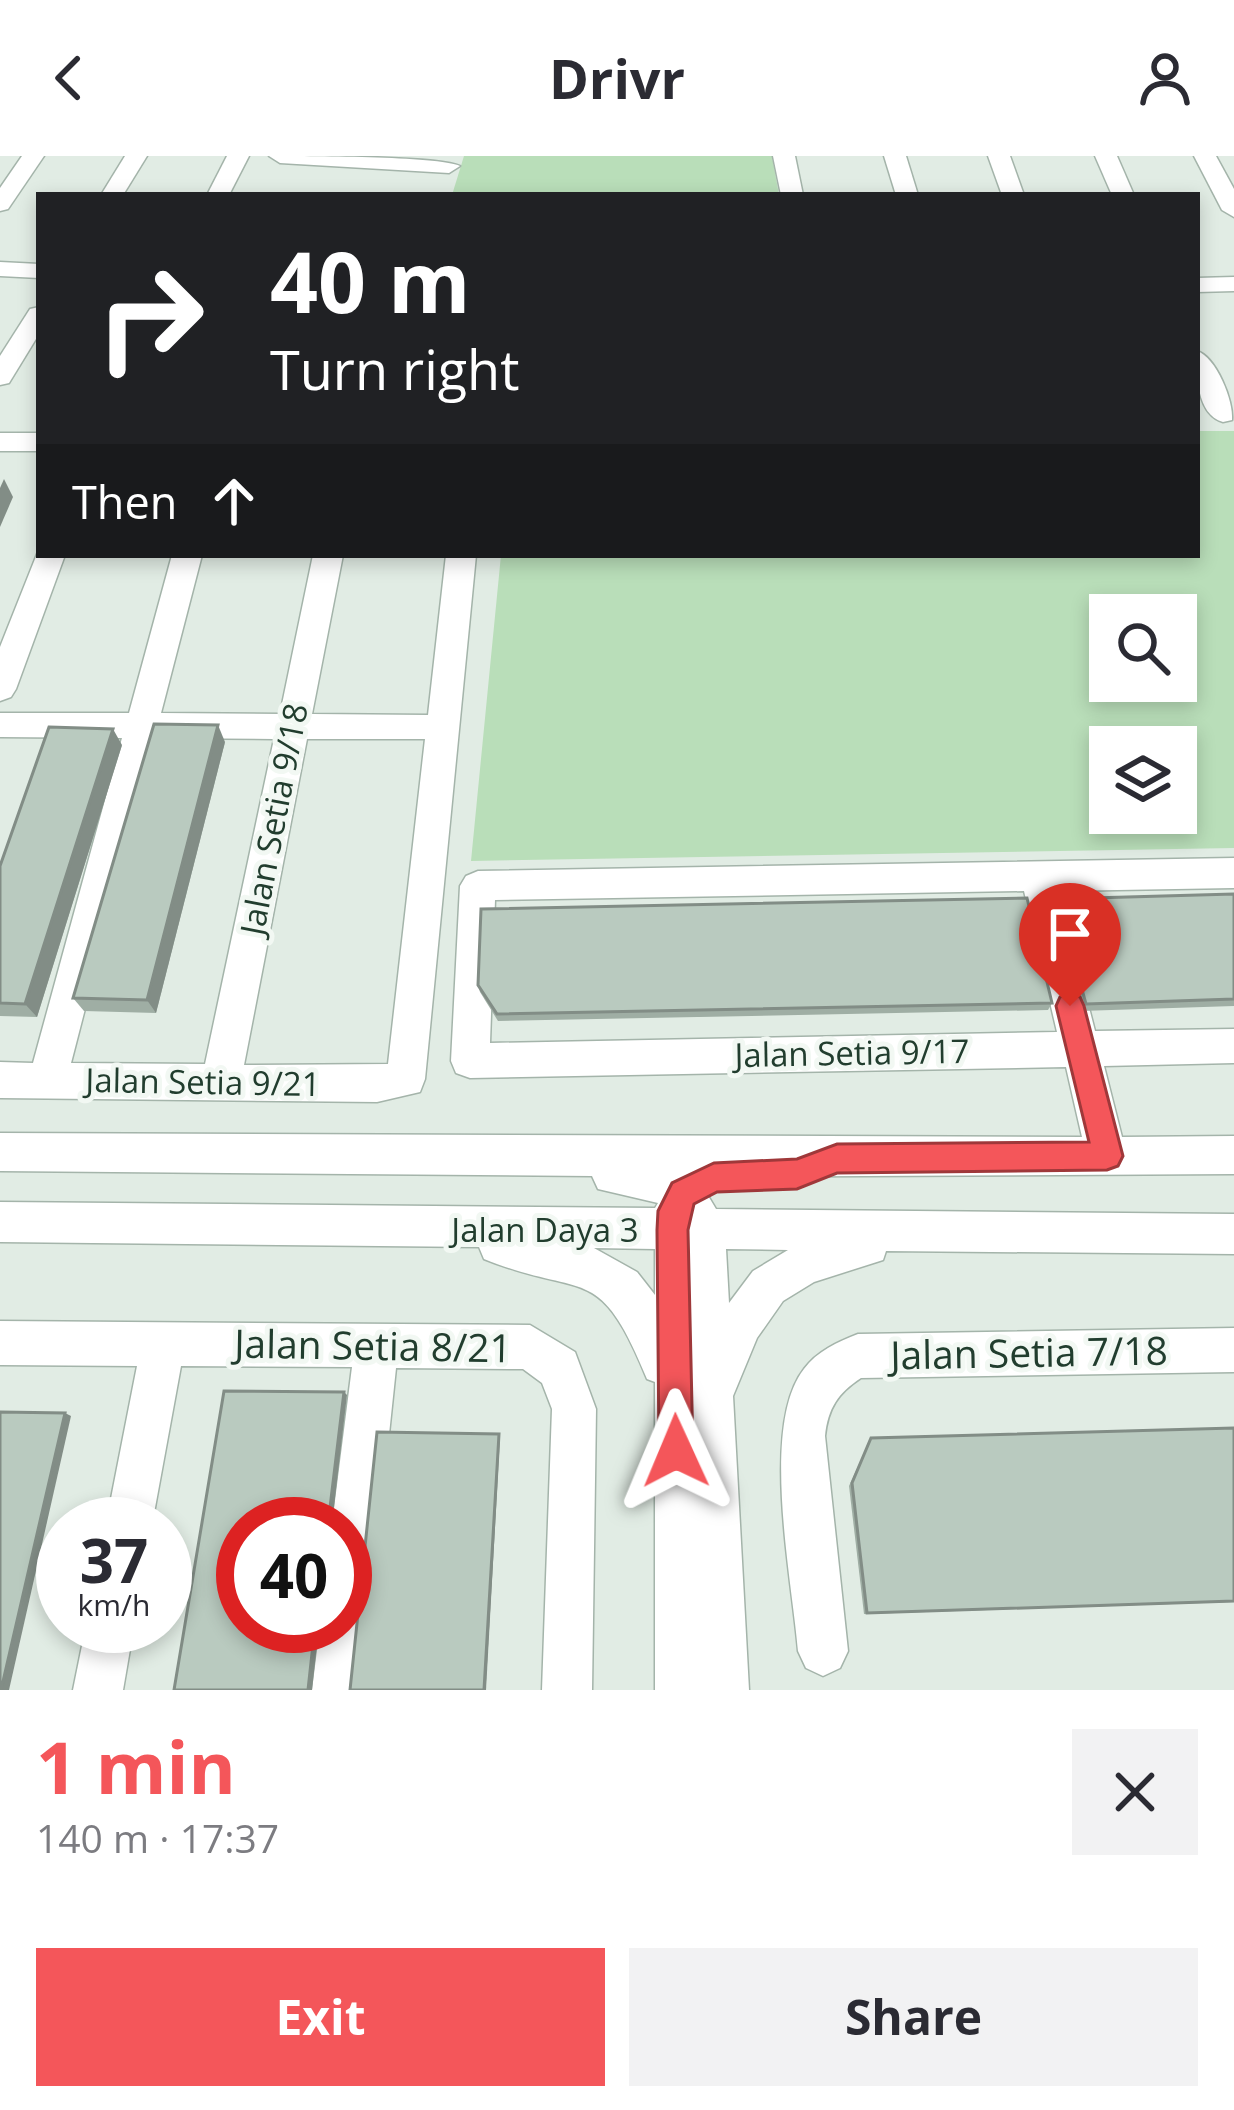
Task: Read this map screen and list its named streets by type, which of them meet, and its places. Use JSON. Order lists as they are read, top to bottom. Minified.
{"streets":{"street":["Jalan Setia 9/18","Jalan Setia 9/17","Jalan Setia 9/21","Jalan Daya 3","Jalan Setia 8/21","Jalan Setia 7/18"]},"crossings":[["Jalan Setia 9/18","Jalan Setia 9/21"]],"page":{"header":"Drivr","turn":["40 m","Turn right"],"then":"Then","speed":"37 km/h","limit":"40","heading":["1 min","140 m · 17:37"],"buttons":["Exit","Share"]}}
